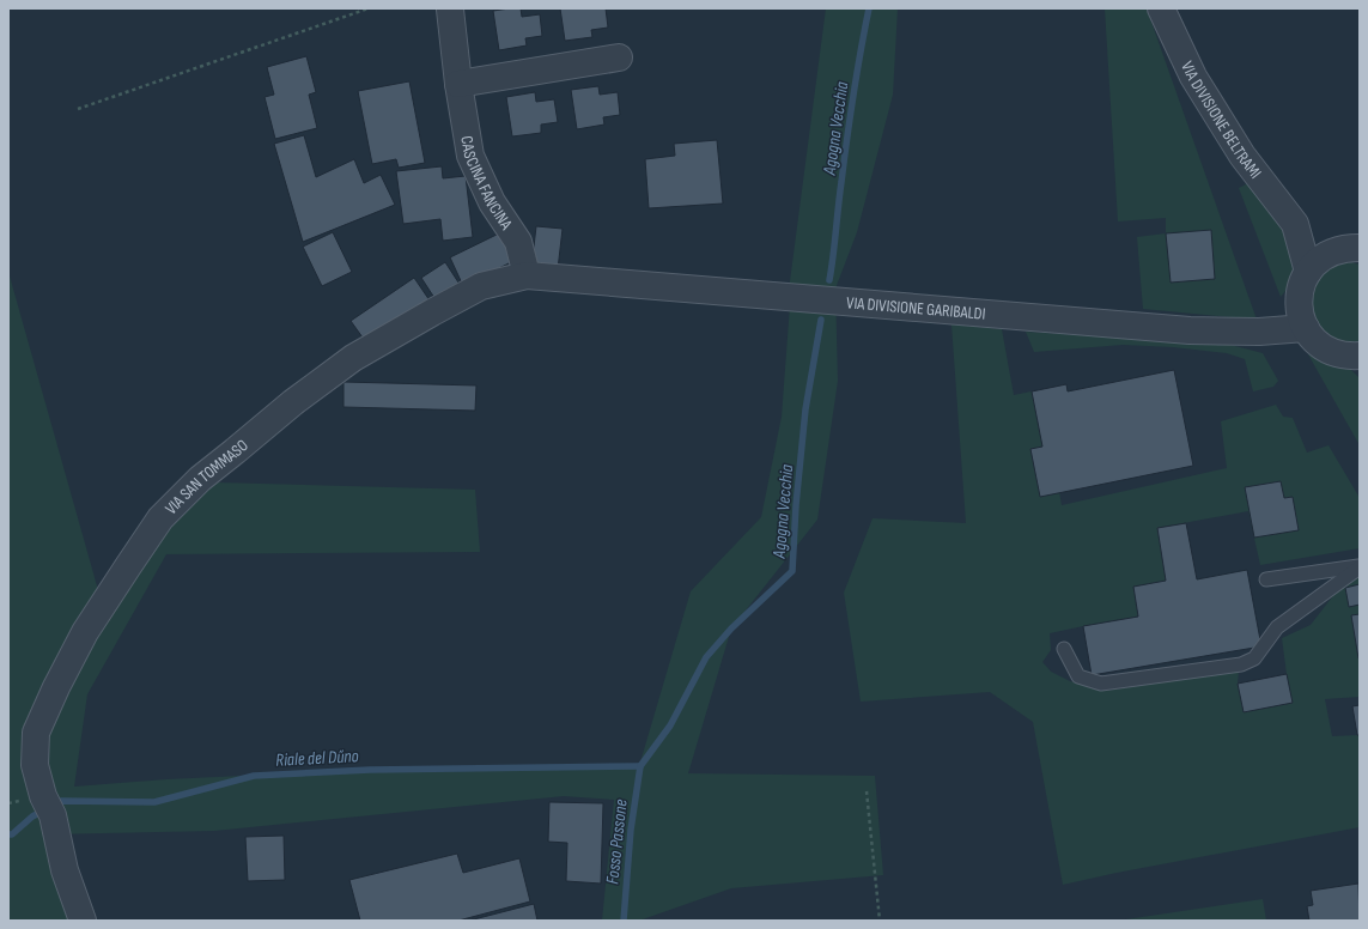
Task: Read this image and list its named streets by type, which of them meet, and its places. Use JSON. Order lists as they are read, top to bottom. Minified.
{"streets":{"street":["VIA DIVISIONE BELTRAMI","CASCINA FANCINA","VIA DIVISIONE GARIBALDI","VIA SAN TOMMASO"]},"crossings":[["CASCINA FANCINA","VIA DIVISIONE GARIBALDI"],["CASCINA FANCINA","VIA SAN TOMMASO"],["VIA DIVISIONE GARIBALDI","VIA SAN TOMMASO"]],"water":["Agogna Vecchia","Riale del Dűno","Fosso Passone"]}
